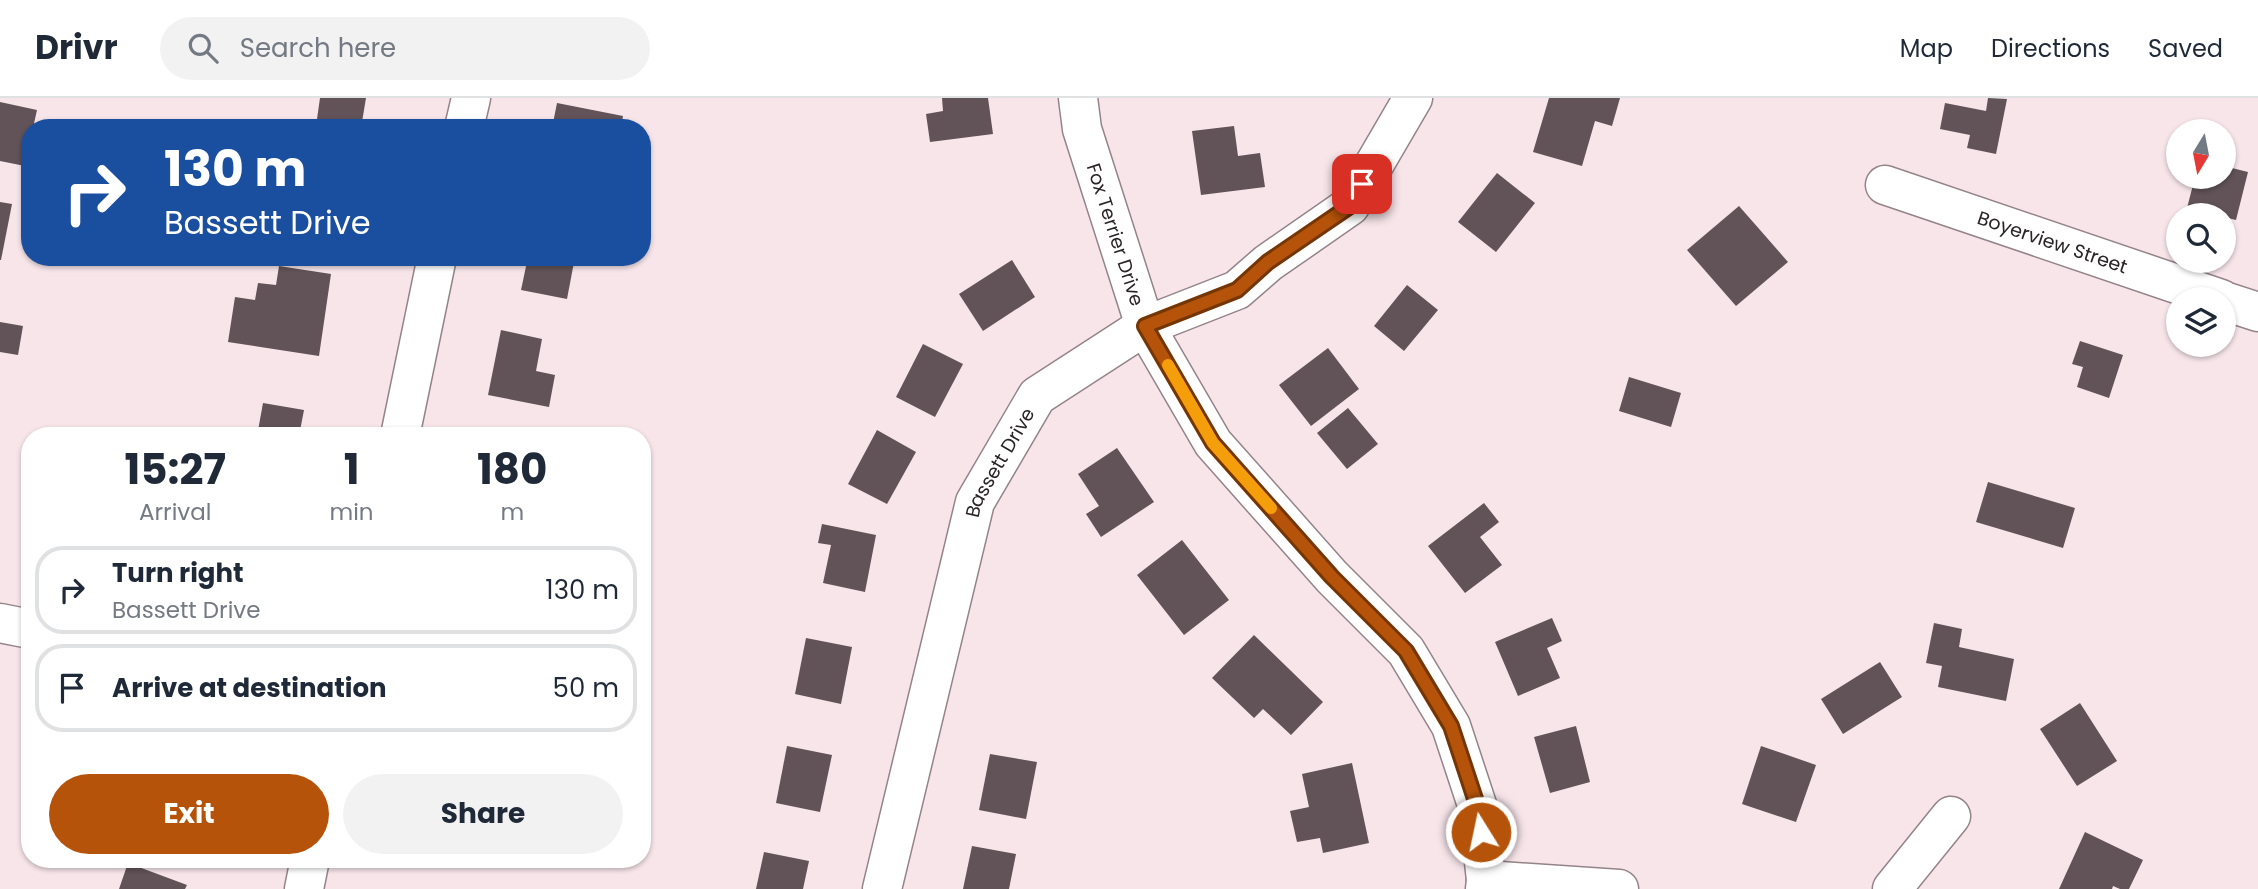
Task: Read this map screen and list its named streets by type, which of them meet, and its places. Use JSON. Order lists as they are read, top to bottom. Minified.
{"streets":{"street":["Fox Terrier Drive","Boyerview Street","Bassett Drive"]},"crossings":[["Fox Terrier Drive","Bassett Drive"]],"north":"bottom","page":{"header":"Drivr","search":"Search here","nav":["Map","Directions","Saved"],"turn":["130 m","Bassett Drive"],"eta":["15:27","Arrival","1","min","180","m"],"list":[{"name":"Turn right","note":"Bassett Drive","value":"130 m"},{"name":"Arrive at destination","value":"50 m"}],"buttons":["Exit","Share"]}}
